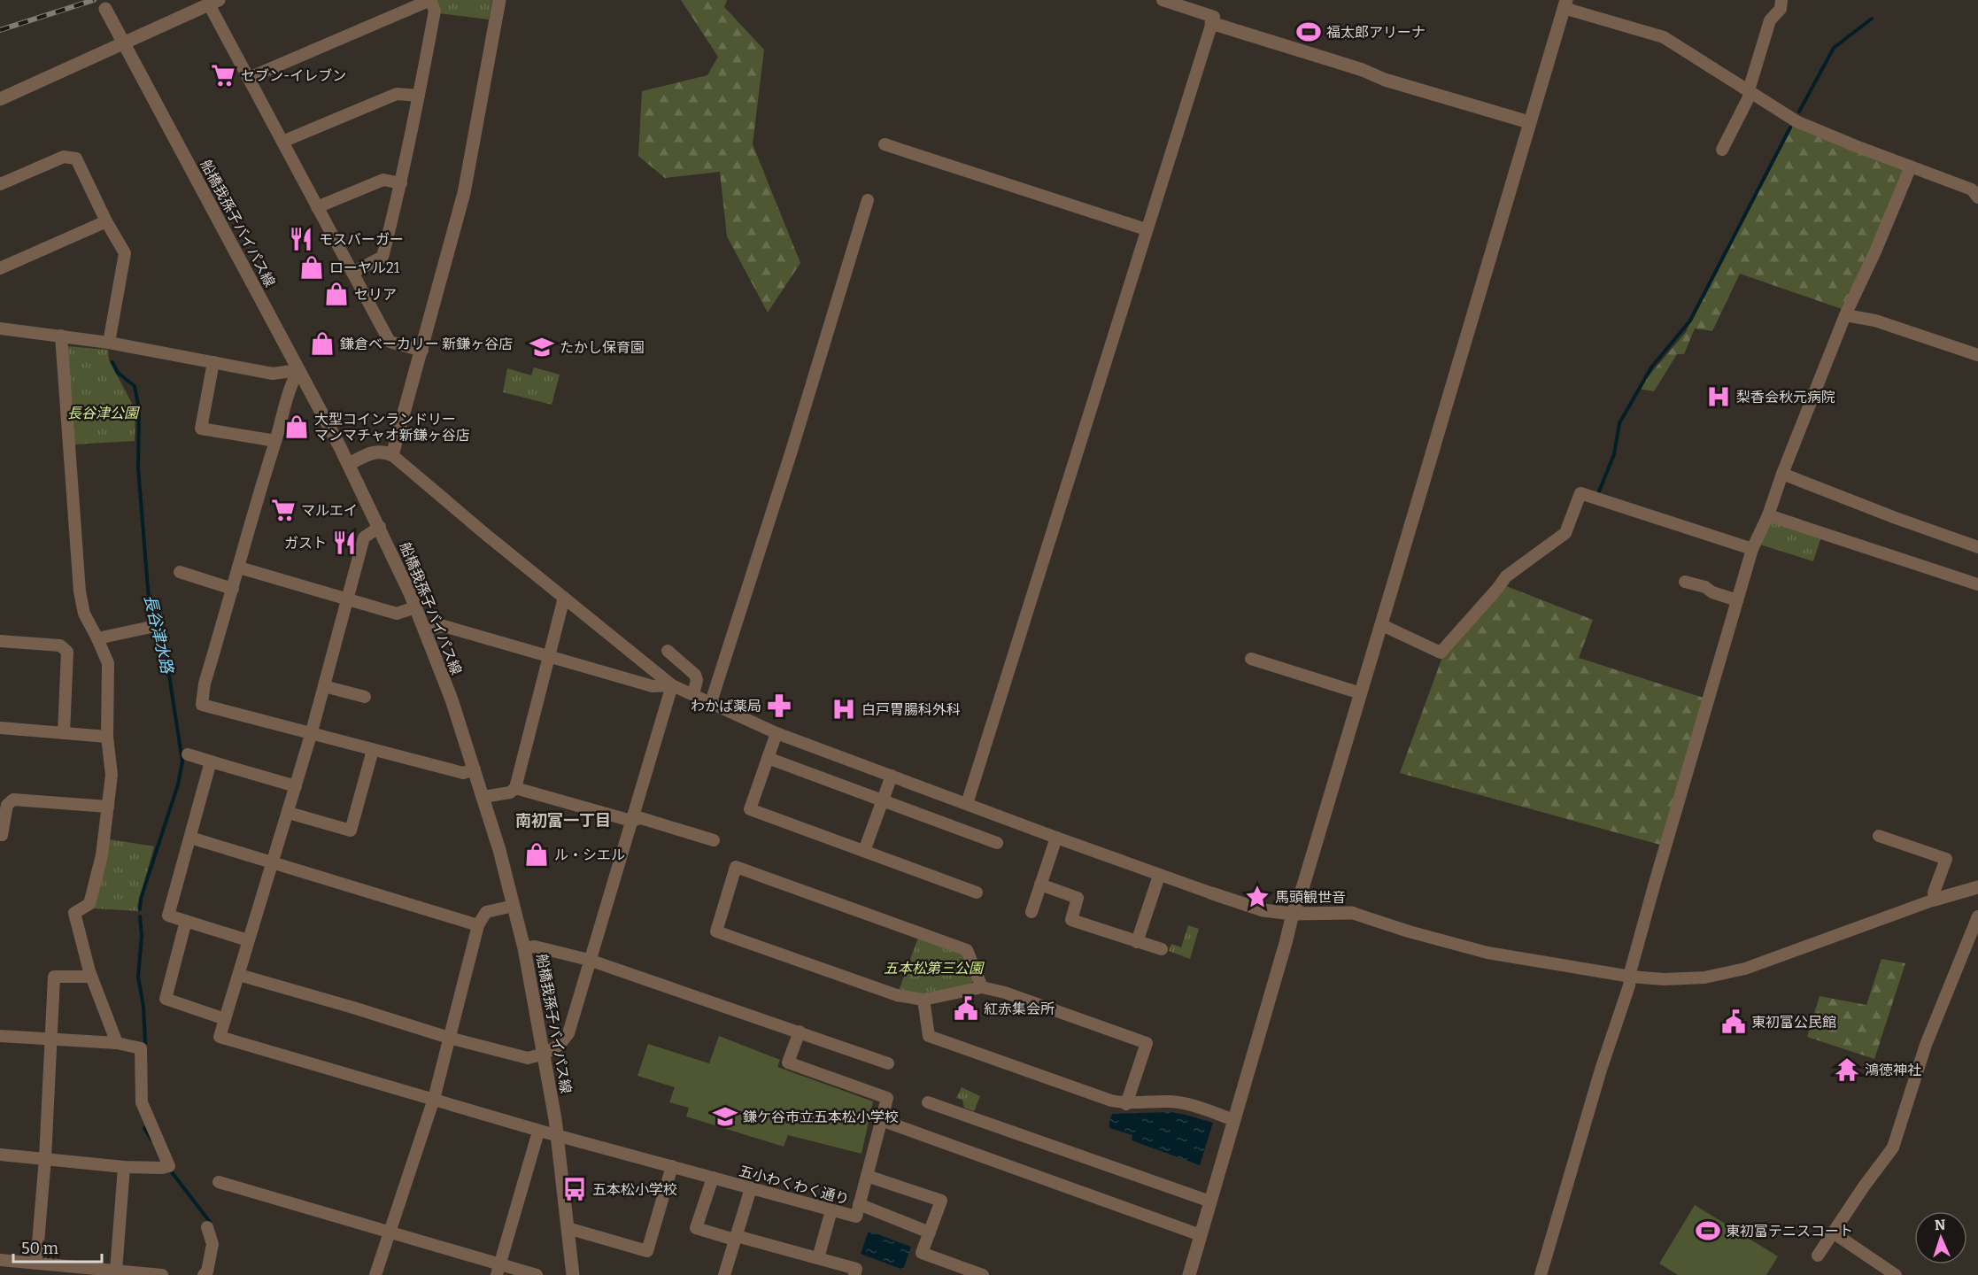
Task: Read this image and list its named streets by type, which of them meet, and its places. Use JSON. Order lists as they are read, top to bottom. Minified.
{"streets":{"street":["船橋我孫子バイパス線","五小わくわく通り"]},"crossings":[["船橋我孫子バイパス線","五小わくわく通り"]],"districts":["南初富一丁目"],"water":["長谷津水路"],"parks":["長谷津公園","五本松第三公園"],"places":{"sports":["福太郎アリーナ","東初富テニスコート"],"supermarket":["セブン-イレブン","マルエイ"],"restaurant":["モスバーガー","ガスト"],"shop":["ローヤル21","セリア","鎌倉ベーカリー 新鎌ヶ谷店","大型コインランドリー マンマチャオ新鎌ヶ谷店","ル・シエル"],"school or university":["たかし保育園","鎌ケ谷市立五本松小学校"],"hospital":["梨香会秋元病院","白戸胃腸科外科"],"pharmacy":["わかば薬局"],"place":["馬頭観世音"],"public building":["紅赤集会所","東初富公民館"],"temple":["鴻徳神社"],"bus stop":["五本松小学校"]},"scale_bar":"50 m","north":"top"}
